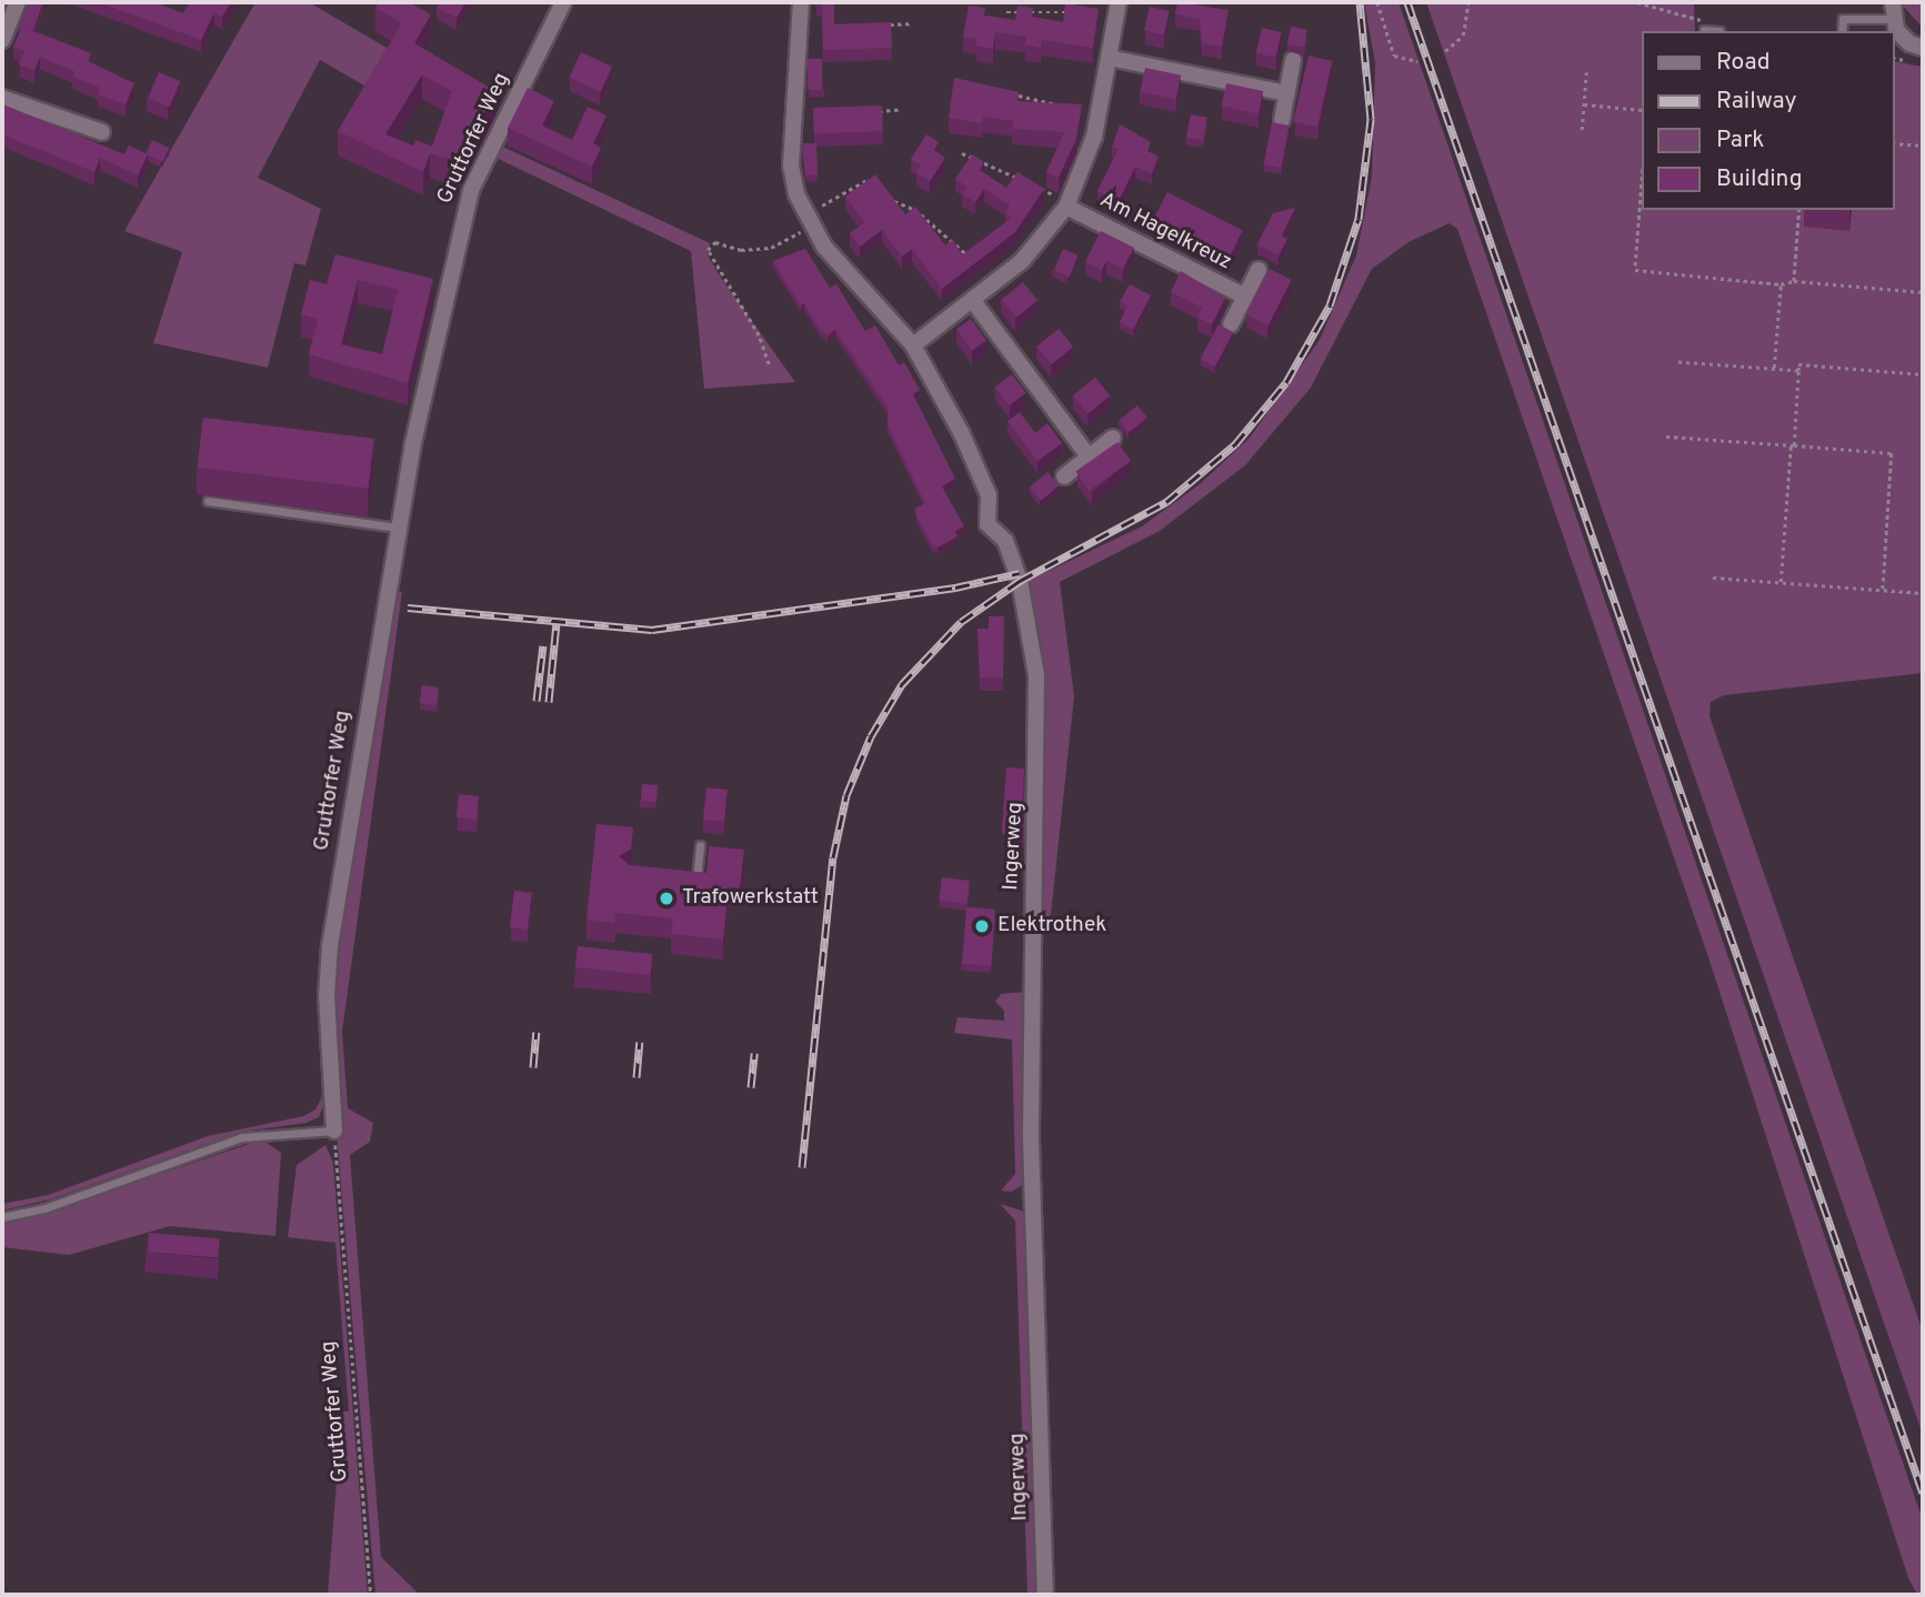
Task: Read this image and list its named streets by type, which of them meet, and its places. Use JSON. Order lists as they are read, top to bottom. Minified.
{"streets":{"street":["Gruttorfer Weg","Am Hagelkreuz","Ingerweg"]},"crossings":[["Am Hagelkreuz","Ingerweg"]],"places":["Trafowerkstatt","Elektrothek"],"legend":["Road","Railway","Park","Building"]}
